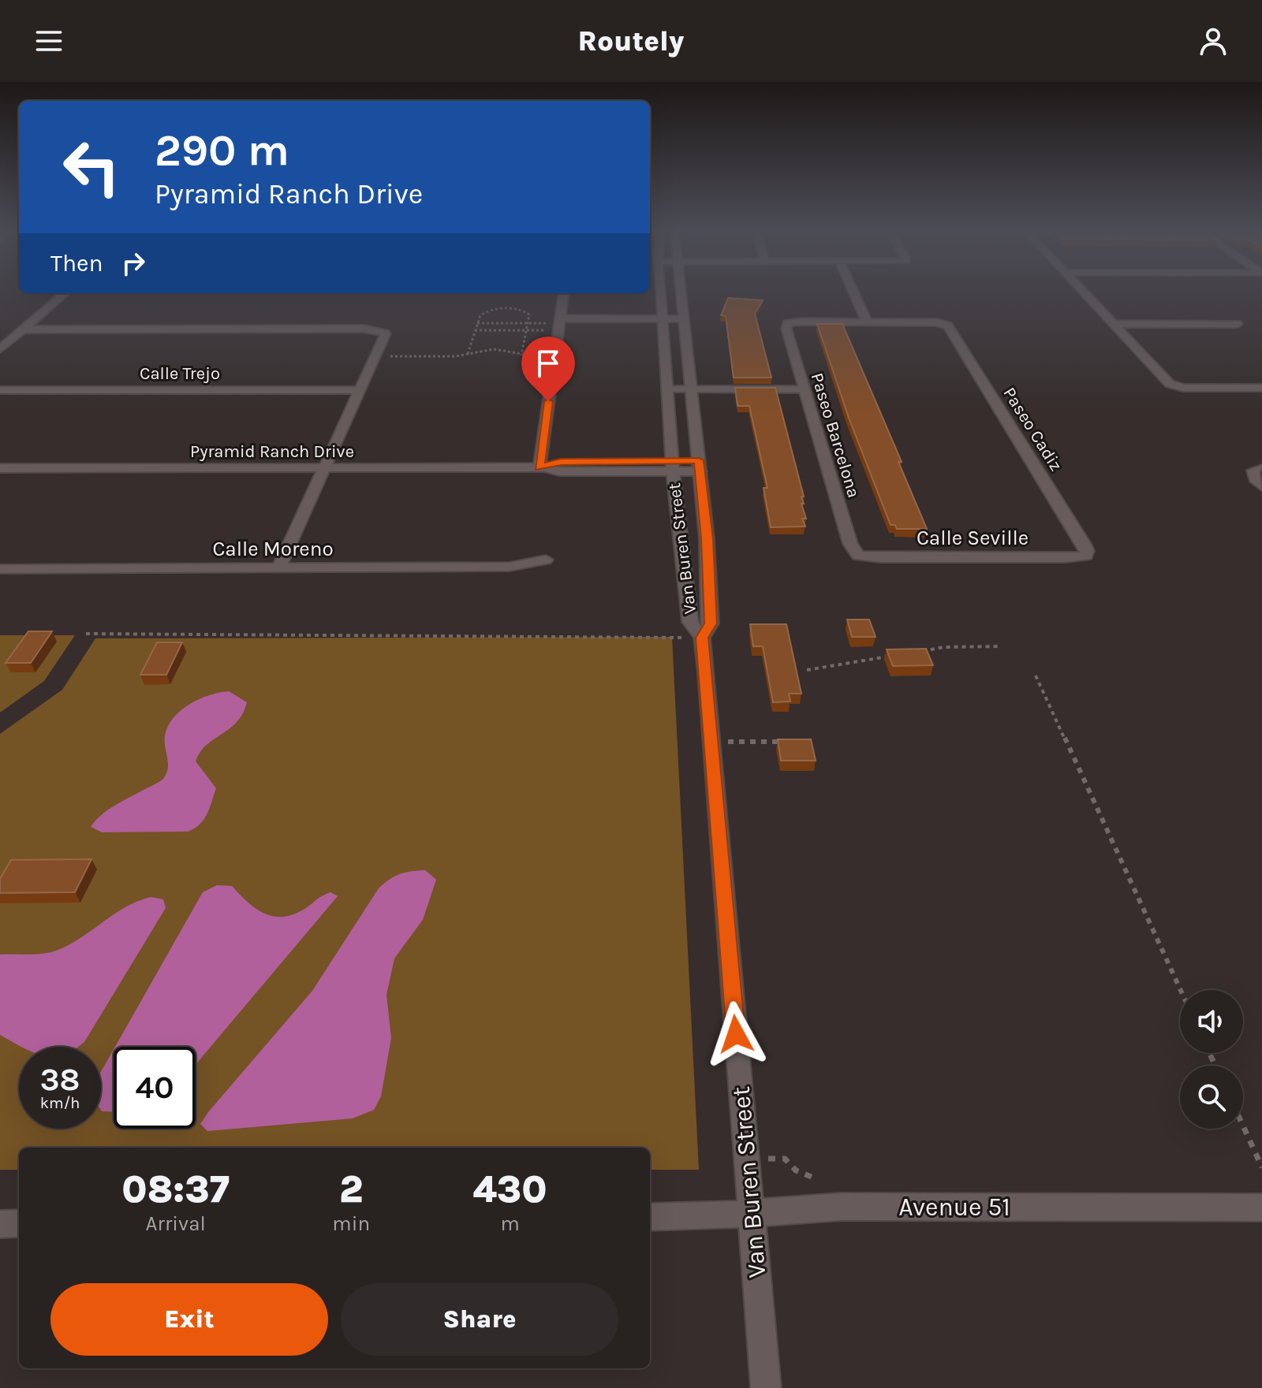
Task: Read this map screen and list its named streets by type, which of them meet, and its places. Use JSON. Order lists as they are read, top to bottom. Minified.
{"streets":{"street":["Calle Trejo","Paseo Cadiz","Paseo Barcelona","Pyramid Ranch Drive","Calle Seville","Calle Moreno","Van Buren Street","Avenue 51"]},"crossings":[["Paseo Cadiz","Paseo Barcelona"],["Paseo Cadiz","Calle Seville"],["Paseo Barcelona","Calle Seville"],["Pyramid Ranch Drive","Van Buren Street"],["Van Buren Street","Avenue 51"]],"page":{"header":"Routely","turn":["290 m","Pyramid Ranch Drive"],"then":"Then","speed":"38 km/h","limit":"40","eta":["08:37","Arrival","2","min","430","m"],"buttons":["Exit","Share"]}}
